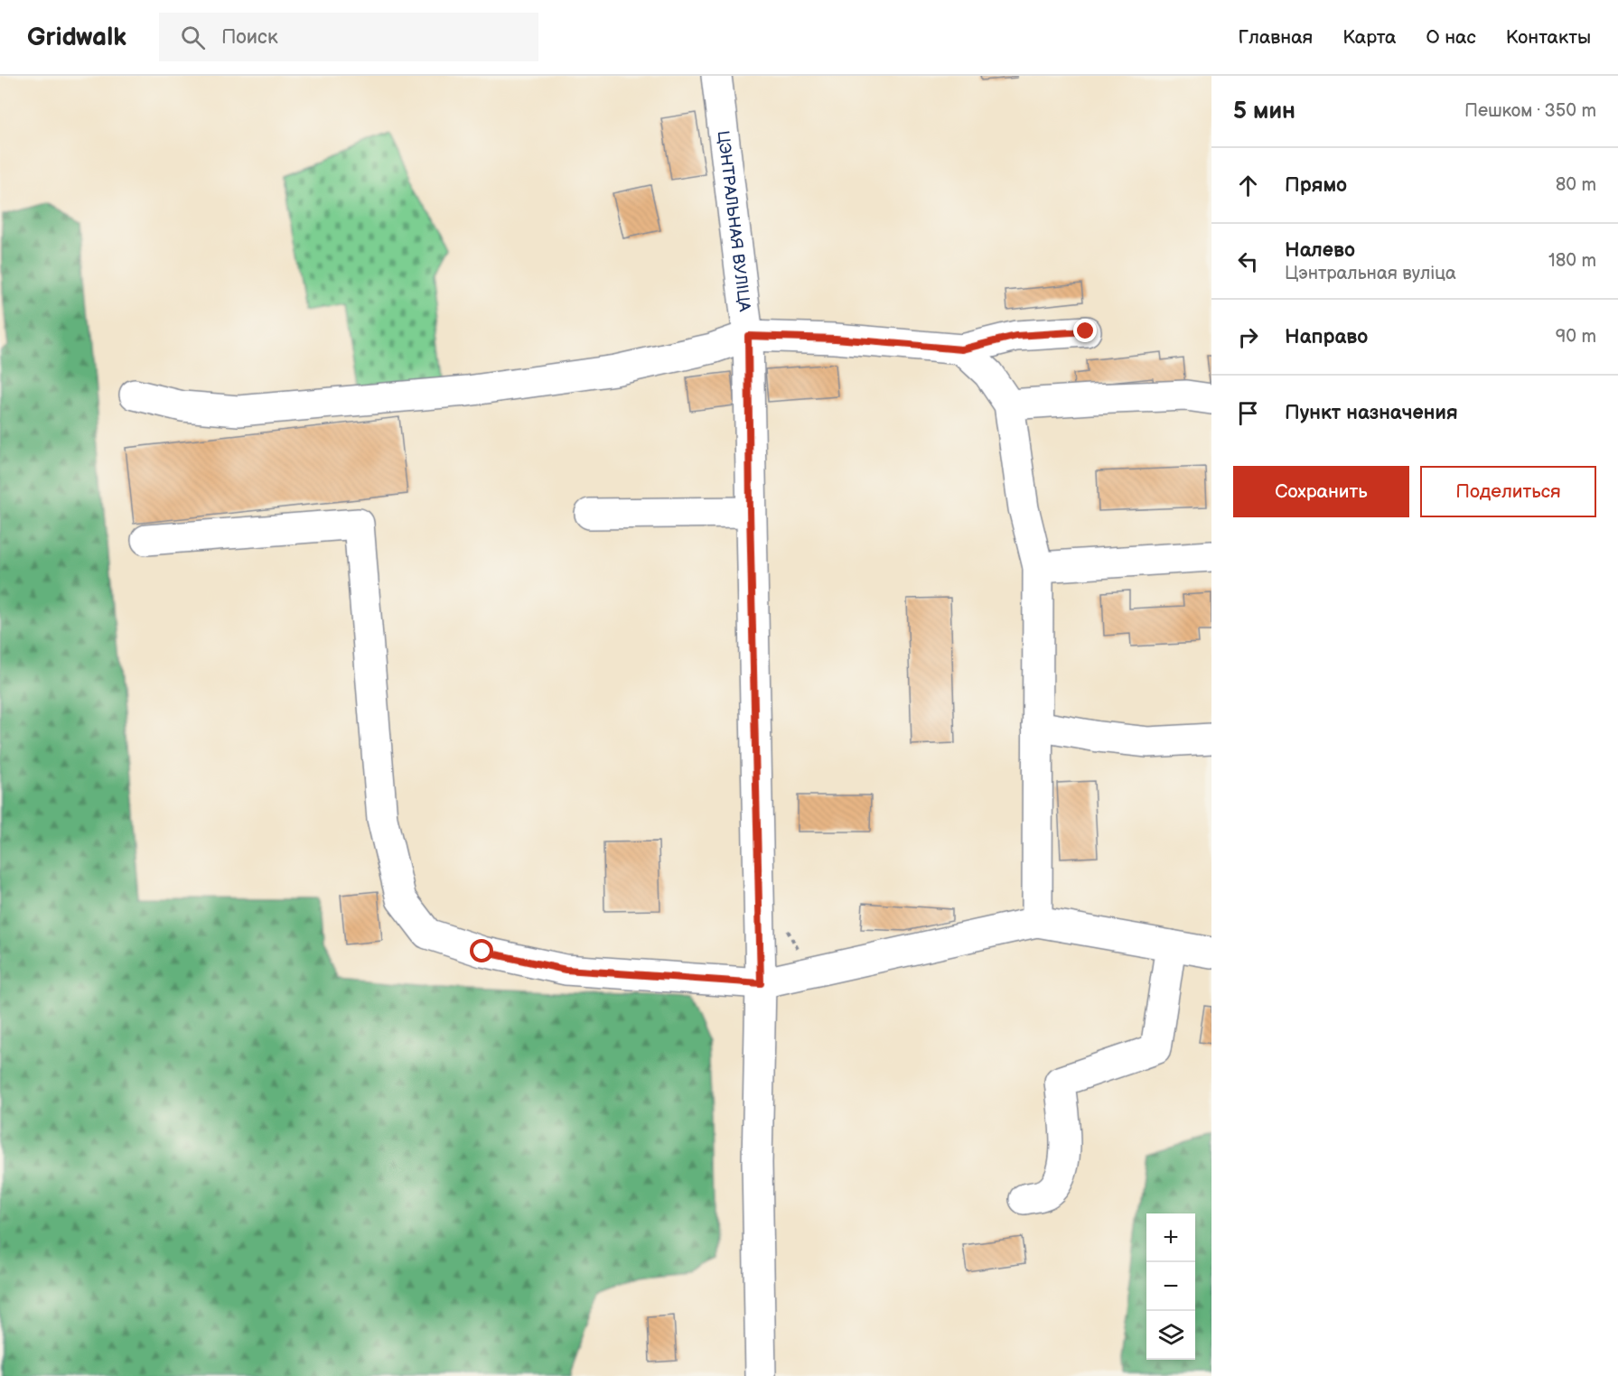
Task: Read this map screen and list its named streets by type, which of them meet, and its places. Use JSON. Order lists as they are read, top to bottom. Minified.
{"streets":{"street":["ЦЭНТРАЛЬНАЯ ВУЛІЦА"]},"page":{"header":"Gridwalk","search":"Поиск","nav":["Главная","Карта","О нас","Контакты"],"heading":["5 мин","Пешком · 350 m"],"list":[["Прямо","80 m"],["Налево","Цэнтральная вуліца","180 m"],["Направо","90 m"],"Пункт назначения"],"buttons":["Сохранить","Поделиться"],"map_buttons":["+","−"]}}
